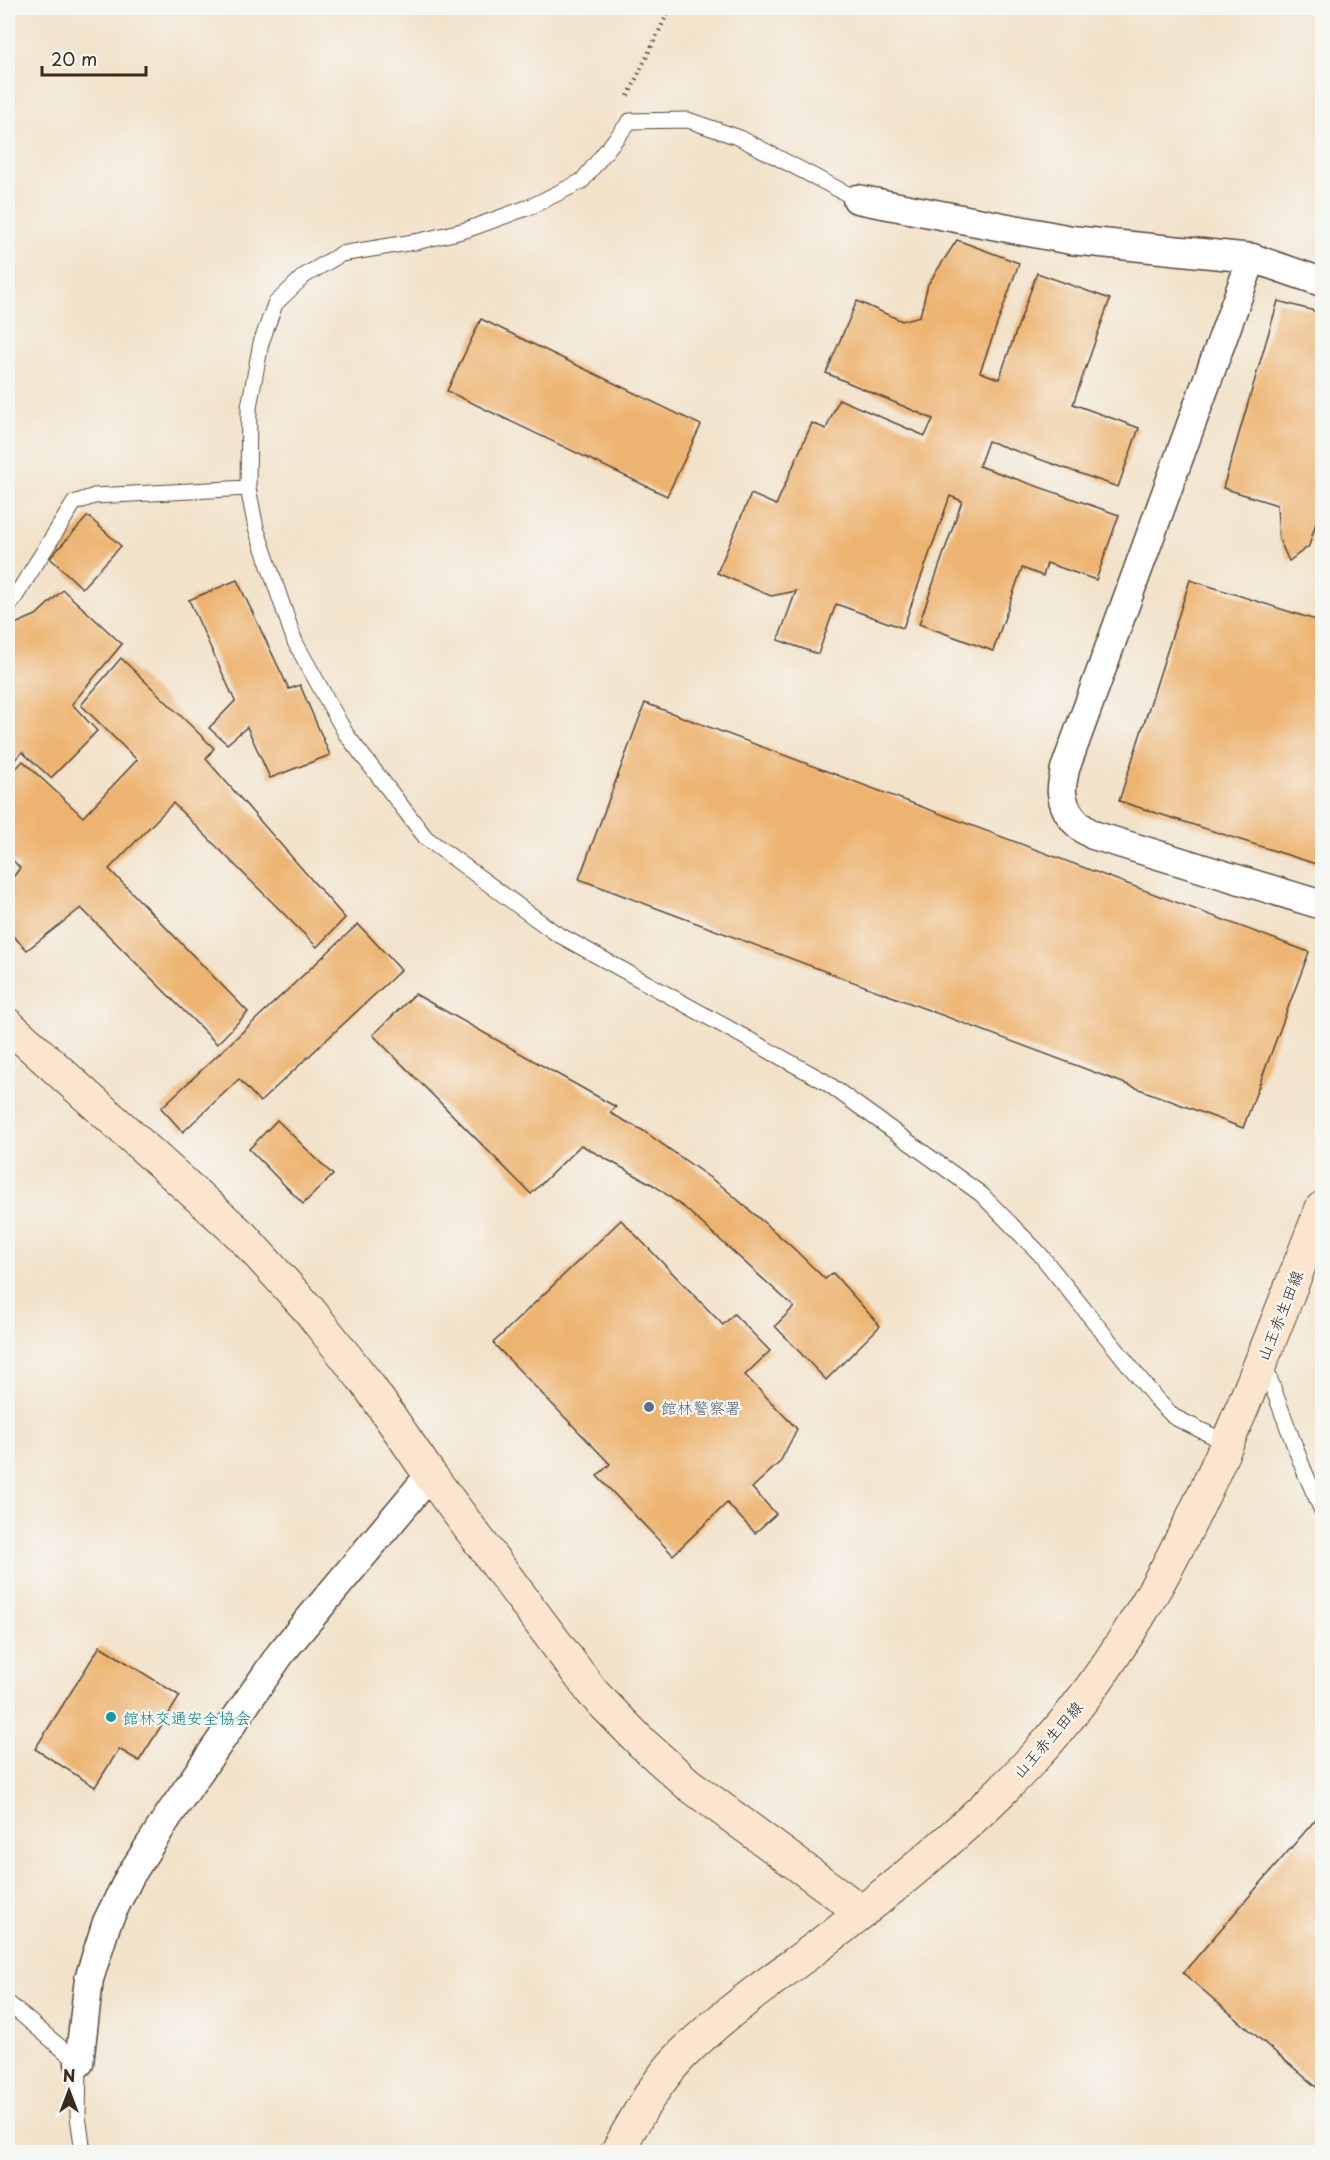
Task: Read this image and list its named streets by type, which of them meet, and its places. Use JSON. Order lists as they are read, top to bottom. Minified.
{"streets":{"street":["山王赤生田線"]},"places":["館林警察署","館林交通安全協会"],"scale_bar":"20 m","north":"top"}
